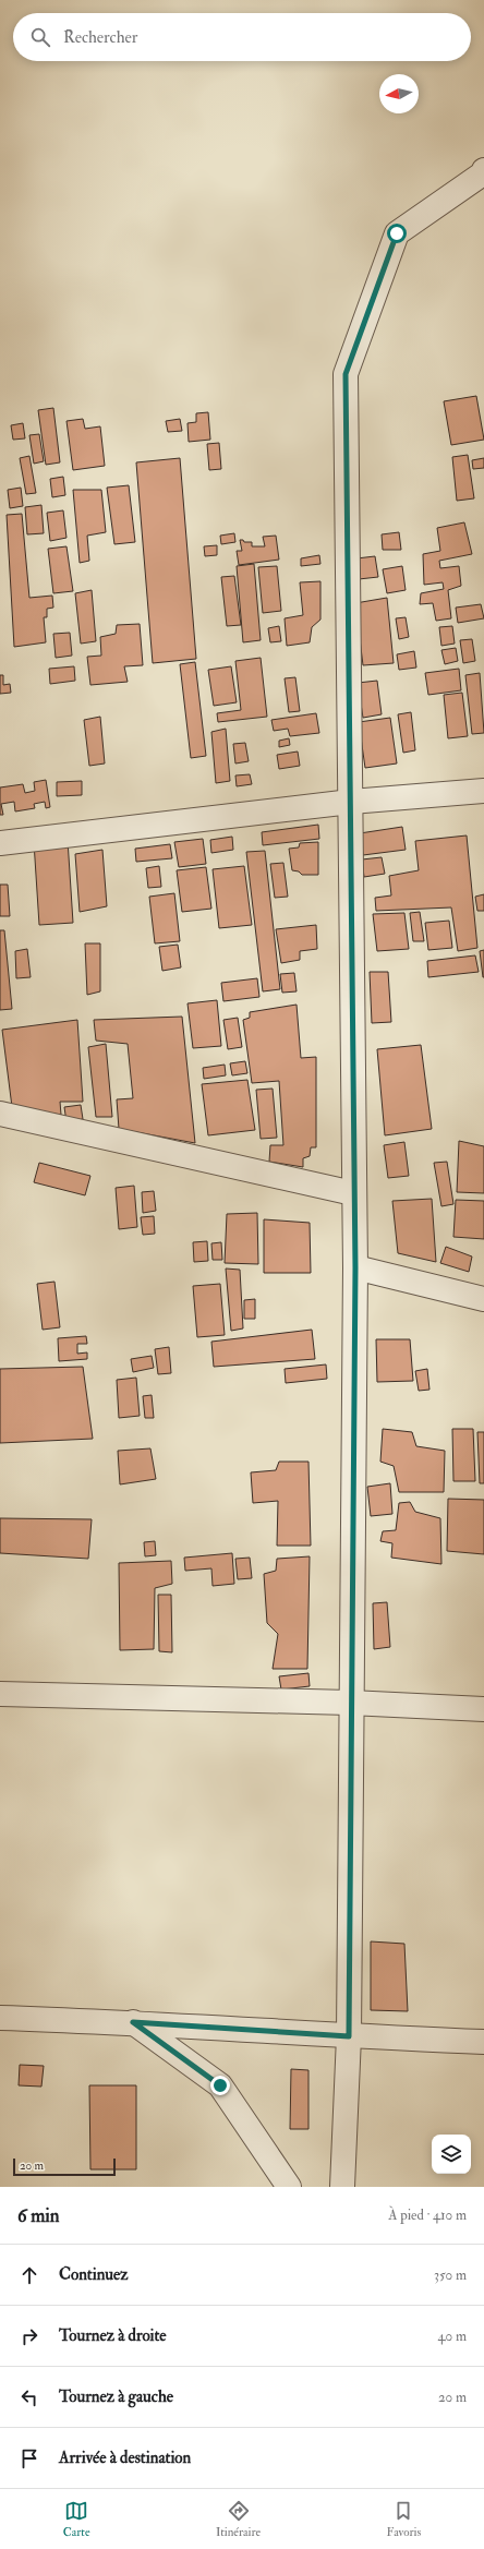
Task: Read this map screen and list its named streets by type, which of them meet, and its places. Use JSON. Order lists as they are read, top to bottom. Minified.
{"scale_bar":"20 m","north":"left","page":{"search":"Rechercher","scale":"20 m","heading":["6 min","À pied · 410 m"],"list":[["Continuez","350 m"],["Tournez à droite","40 m"],["Tournez à gauche","20 m"],"Arrivée à destination"],"nav":["Carte","Itinéraire","Favoris"]}}
